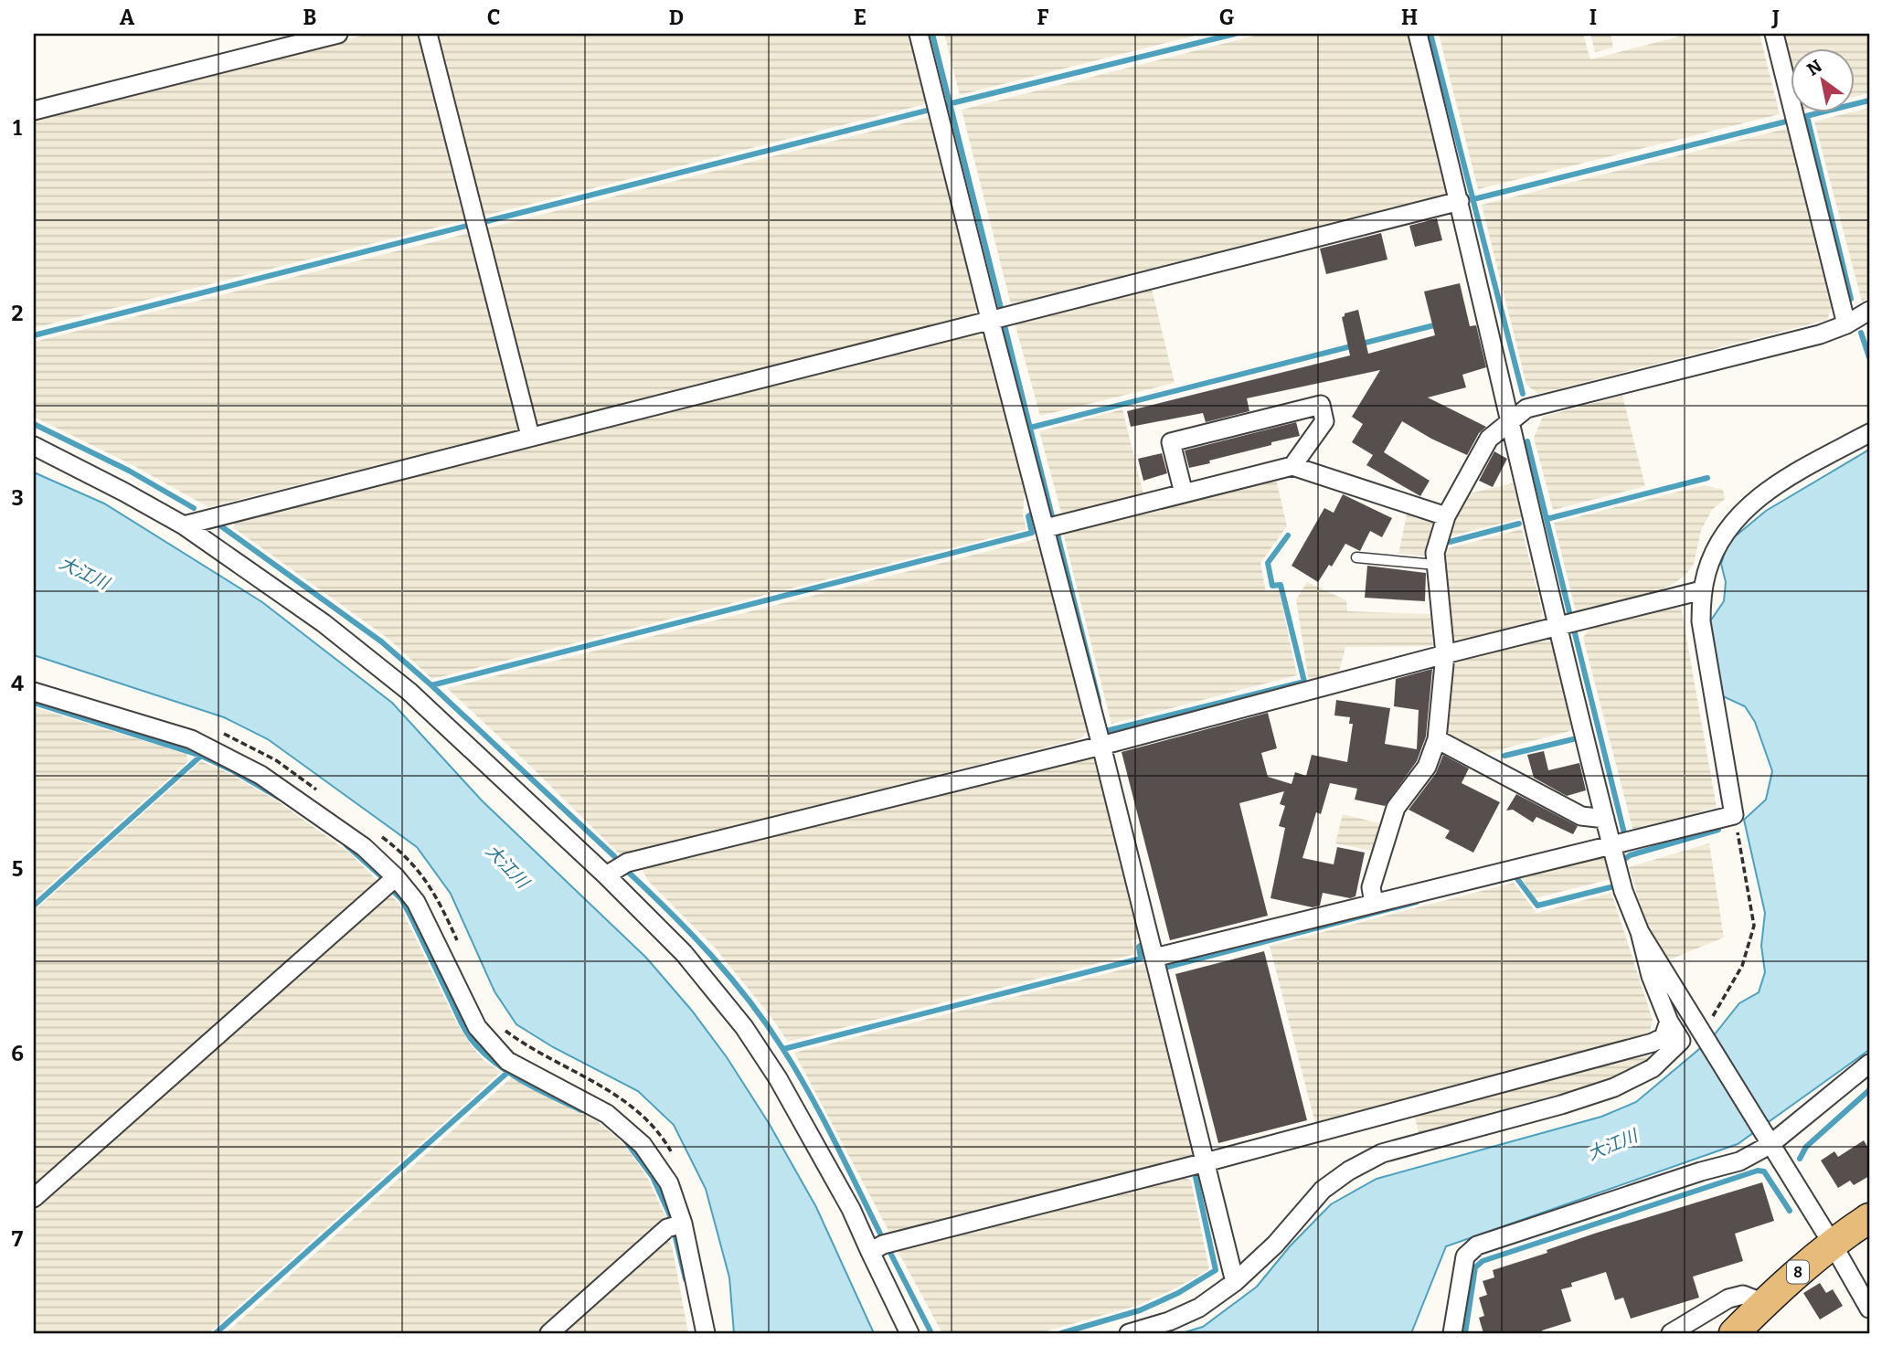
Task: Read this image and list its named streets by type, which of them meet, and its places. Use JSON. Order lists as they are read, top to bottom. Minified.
{"streets":{"main road":["8"]},"water":["大江川"],"north":"top left","grid":{"columns":["A","B","C","D","E","F","G","H","I","J"],"rows":["1","2","3","4","5","6","7"]}}
